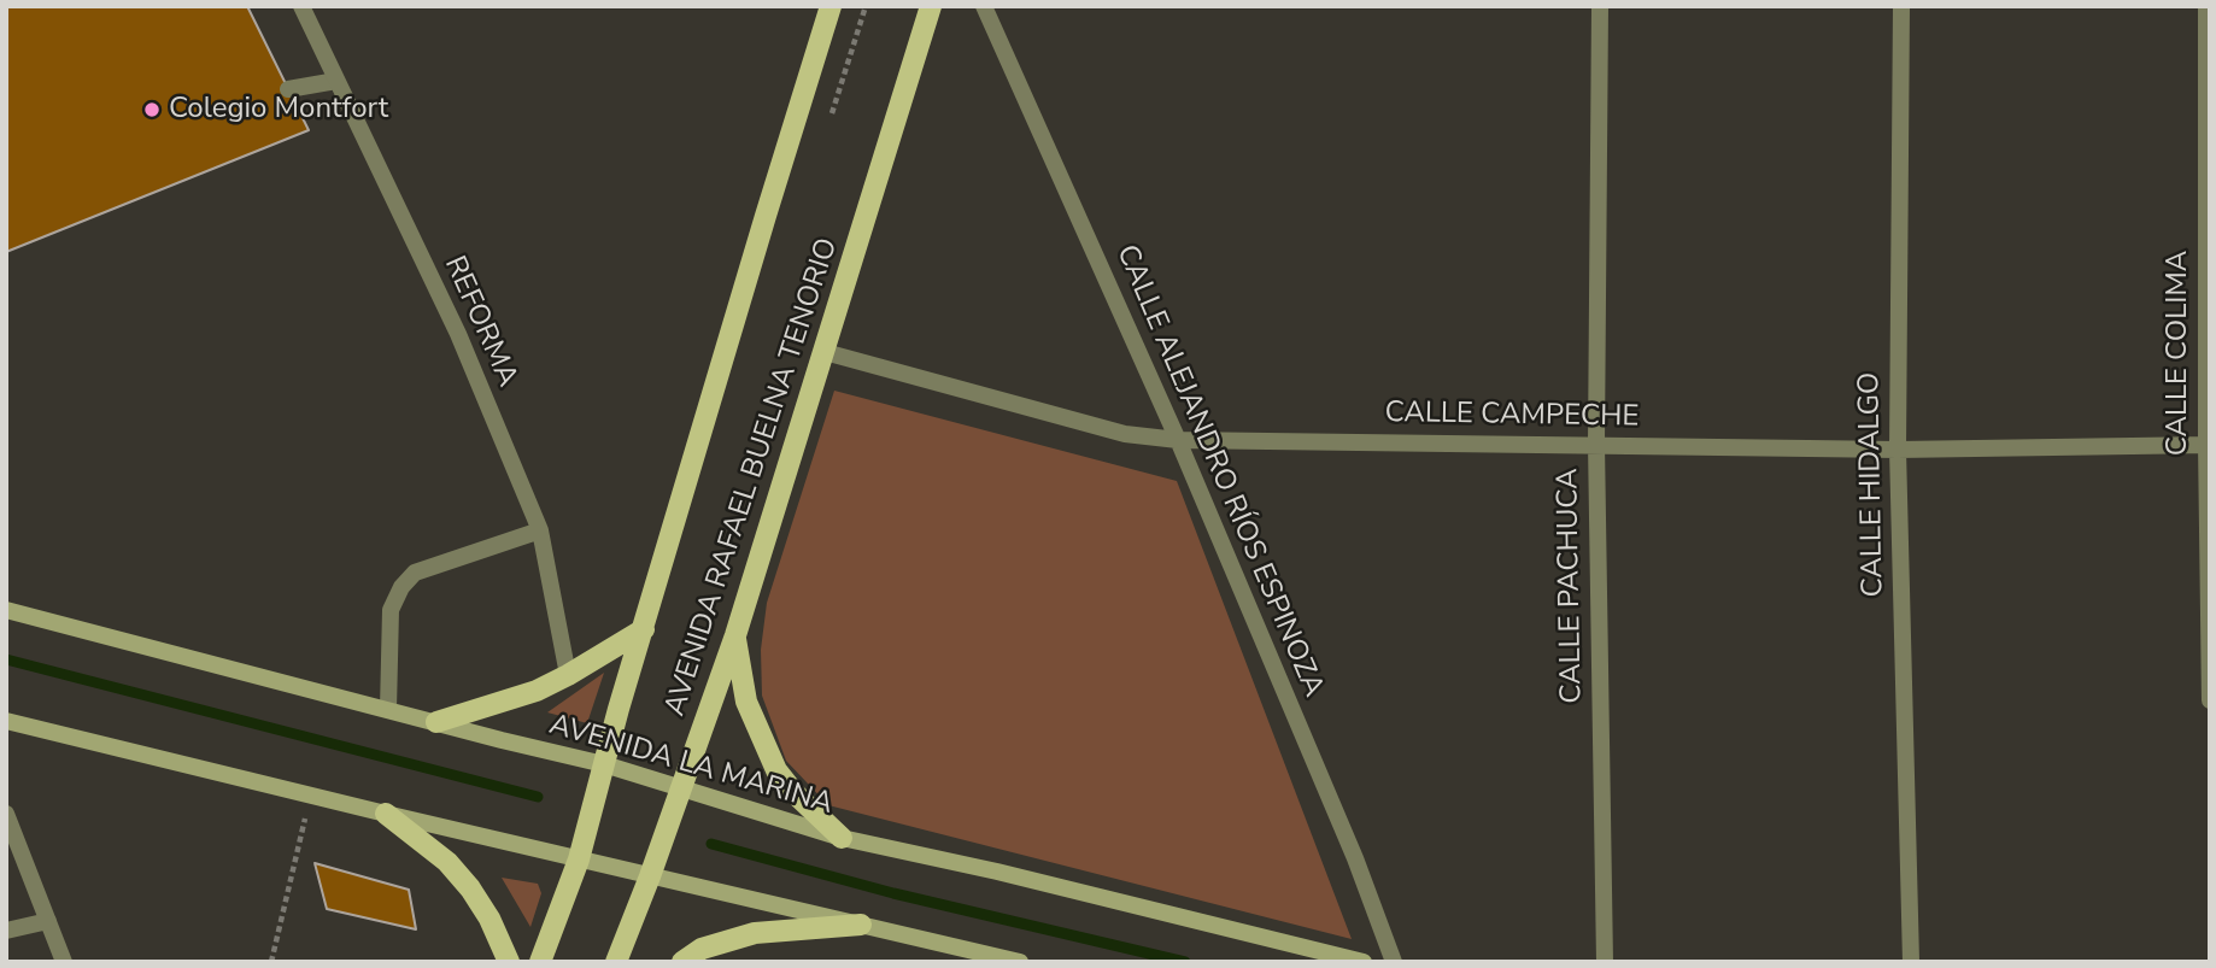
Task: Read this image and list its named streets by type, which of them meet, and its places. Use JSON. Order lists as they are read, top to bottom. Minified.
{"streets":{"main road":["AVENIDA RAFAEL BUELNA TENORIO","AVENIDA LA MARINA"],"street":["REFORMA","CALLE COLIMA","CALLE CAMPECHE","CALLE ALEJANDRO RÍOS ESPINOZA","CALLE HIDALGO","CALLE PACHUCA"]},"crossings":[["CALLE COLIMA","CALLE CAMPECHE"],["CALLE CAMPECHE","CALLE ALEJANDRO RÍOS ESPINOZA"],["CALLE CAMPECHE","AVENIDA RAFAEL BUELNA TENORIO"],["CALLE CAMPECHE","CALLE HIDALGO"],["CALLE CAMPECHE","CALLE PACHUCA"],["AVENIDA RAFAEL BUELNA TENORIO","AVENIDA LA MARINA"]],"places":["Colegio Montfort"]}
